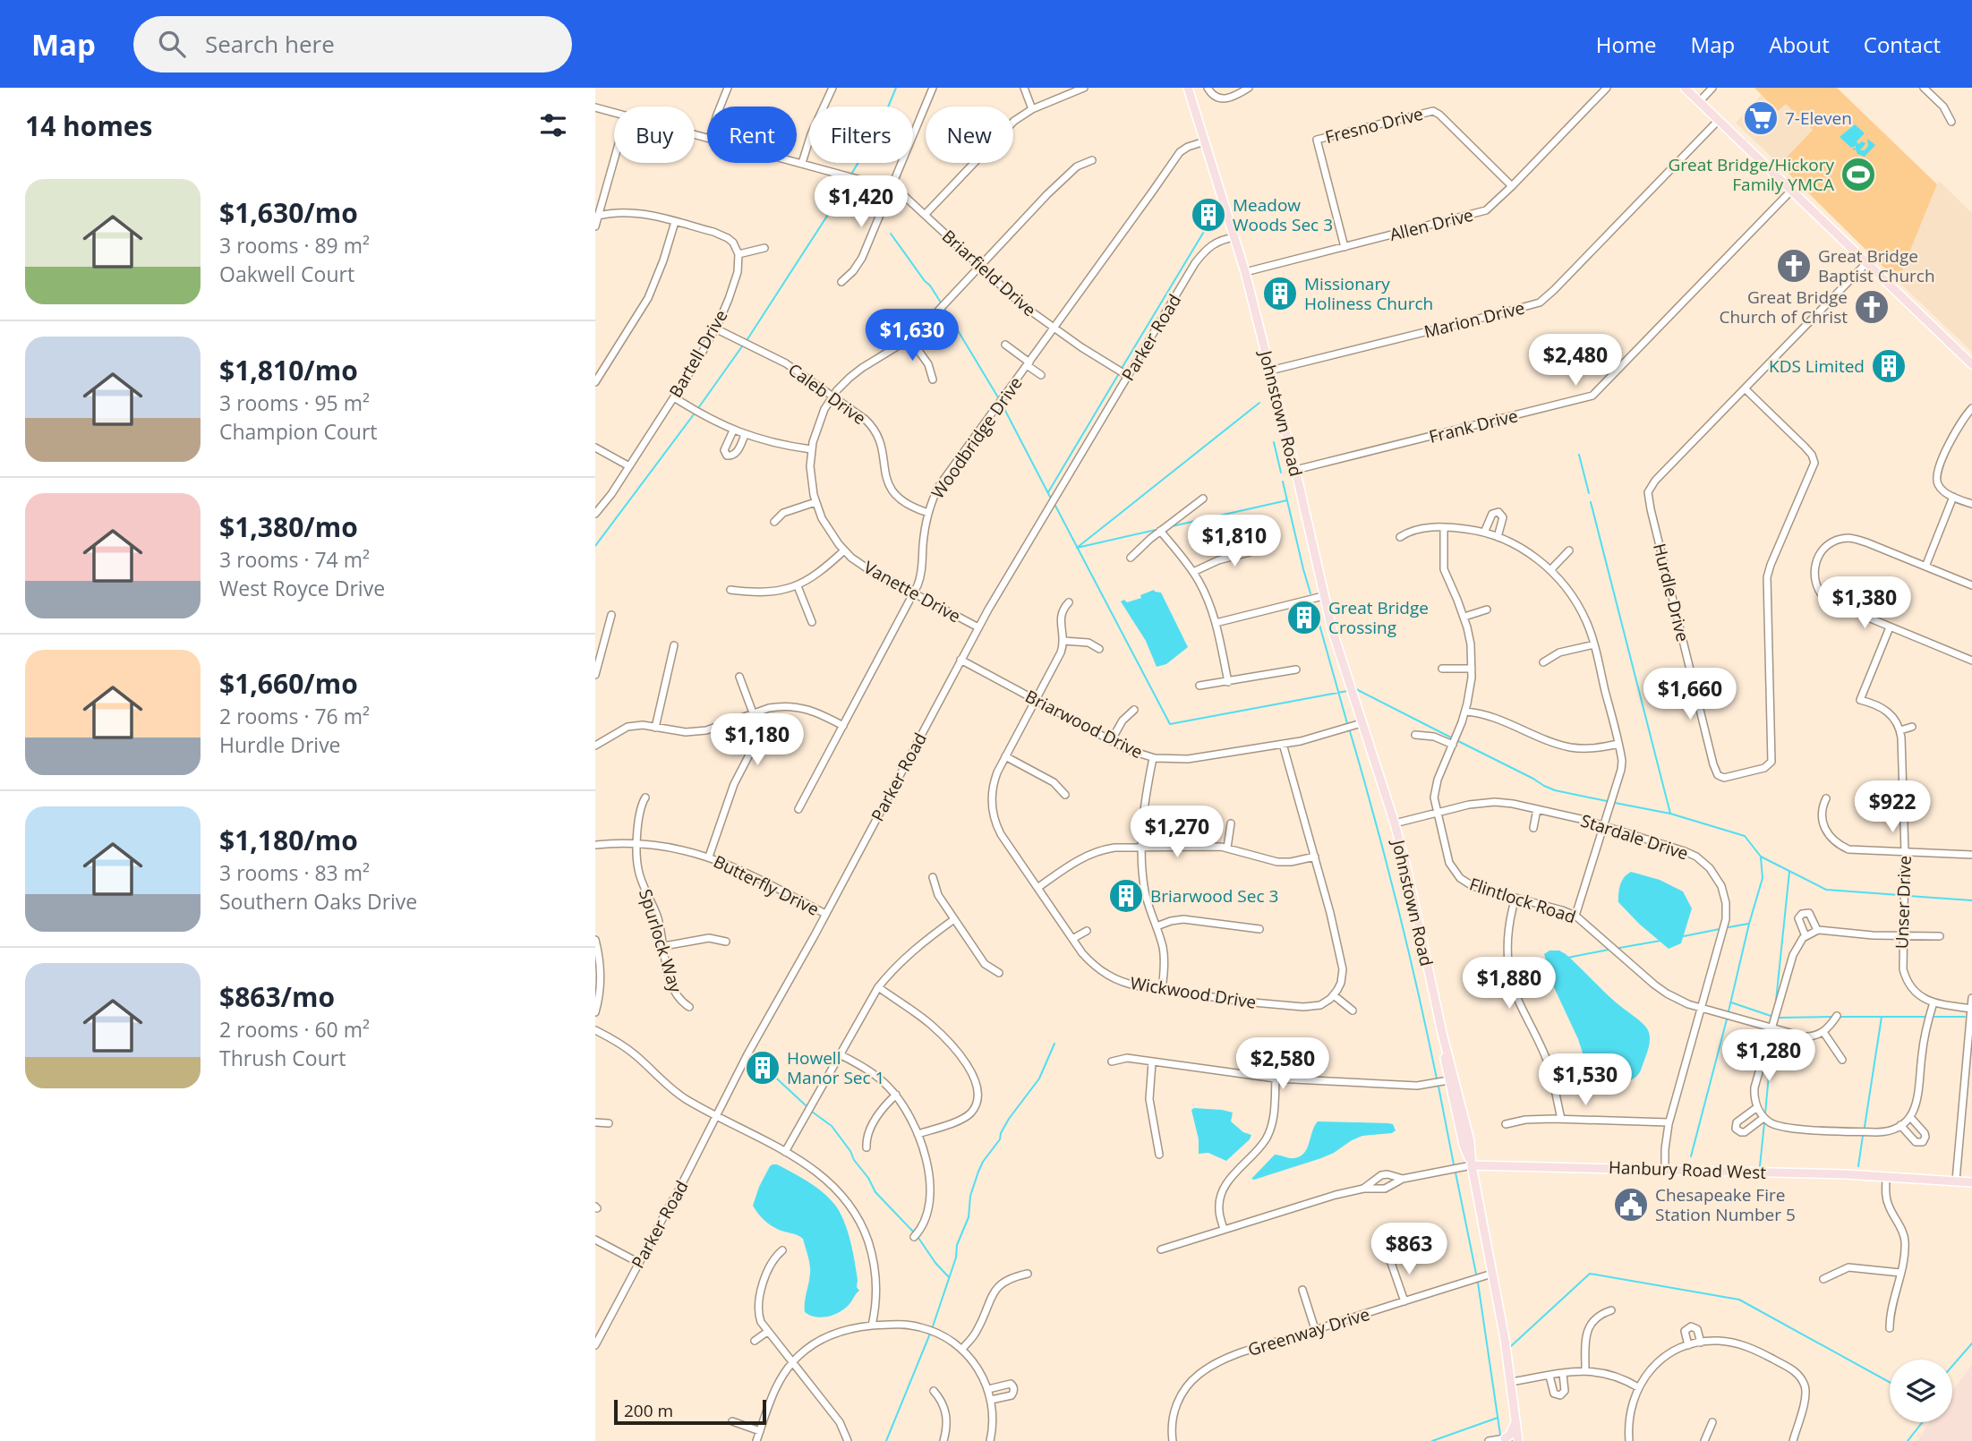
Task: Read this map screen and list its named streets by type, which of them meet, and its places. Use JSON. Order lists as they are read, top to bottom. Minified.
{"streets":{"main road":["Johnstown Road","Hanbury Road West"],"street":["Fresno Drive","Allen Drive","Briarfield Drive","Marion Drive","Parker Road","Bartell Drive","Caleb Drive","Frank Drive","Woodbridge Drive","Vanette Drive","Hurdle Drive","Briarwood Drive","Stardale Drive","Butterfly Drive","Flintlock Road","Unser Drive","Spurlock Way","Wickwood Drive","Greenway Drive"]},"crossings":[["Fresno Drive","Allen Drive"],["Allen Drive","Johnstown Road"],["Briarfield Drive","Parker Road"],["Briarfield Drive","Woodbridge Drive"],["Briarfield Drive","Vanette Drive"],["Marion Drive","Johnstown Road"],["Parker Road","Johnstown Road"],["Parker Road","Vanette Drive"],["Parker Road","Briarwood Drive"],["Parker Road","Butterfly Drive"],["Bartell Drive","Caleb Drive"],["Caleb Drive","Woodbridge Drive"],["Caleb Drive","Vanette Drive"],["Johnstown Road","Frank Drive"],["Johnstown Road","Woodbridge Drive"],["Johnstown Road","Briarwood Drive"],["Johnstown Road","Stardale Drive"],["Johnstown Road","Hanbury Road West"],["Johnstown Road","Greenway Drive"],["Woodbridge Drive","Vanette Drive"],["Briarwood Drive","Wickwood Drive"],["Stardale Drive","Flintlock Road"],["Stardale Drive","Hanbury Road West"],["Butterfly Drive","Spurlock Way"]],"places":{"supermarket":["7-Eleven"],"sports":["Great Bridge/Hickory Family YMCA"],"building":["Meadow Woods Sec 3","Missionary Holiness Church","KDS Limited","Great Bridge Crossing","Briarwood Sec 3","Howell Manor Sec 1"],"church":["Great Bridge Baptist Church","Great Bridge Church of Christ"],"public building":["Chesapeake Fire Station Number 5"]},"scale_bar":"200 m","page":{"header":"Map","search":"Search here","nav":["Home","Map","About","Contact"],"heading":"14 homes","chip":["Buy","Rent","Filters","New"],"list":[{"name":"$1,630/mo","note":"3 rooms · 89 m² · Oakwell Court"},{"name":"$1,810/mo","note":"3 rooms · 95 m² · Champion Court"},{"name":"$1,380/mo","note":"3 rooms · 74 m² · West Royce Drive"},{"name":"$1,660/mo","note":"2 rooms · 76 m² · Hurdle Drive"},{"name":"$1,180/mo","note":"3 rooms · 83 m² · Southern Oaks Drive"},{"name":"$863/mo","note":"2 rooms · 60 m² · Thrush Court"}],"price":["$1,420","$1,630","$2,480","$1,810","$1,380","$1,660","$1,180","$922","$1,270","$1,880","$1,280","$2,580","$1,530","$863"],"scale":"200 m"}}
